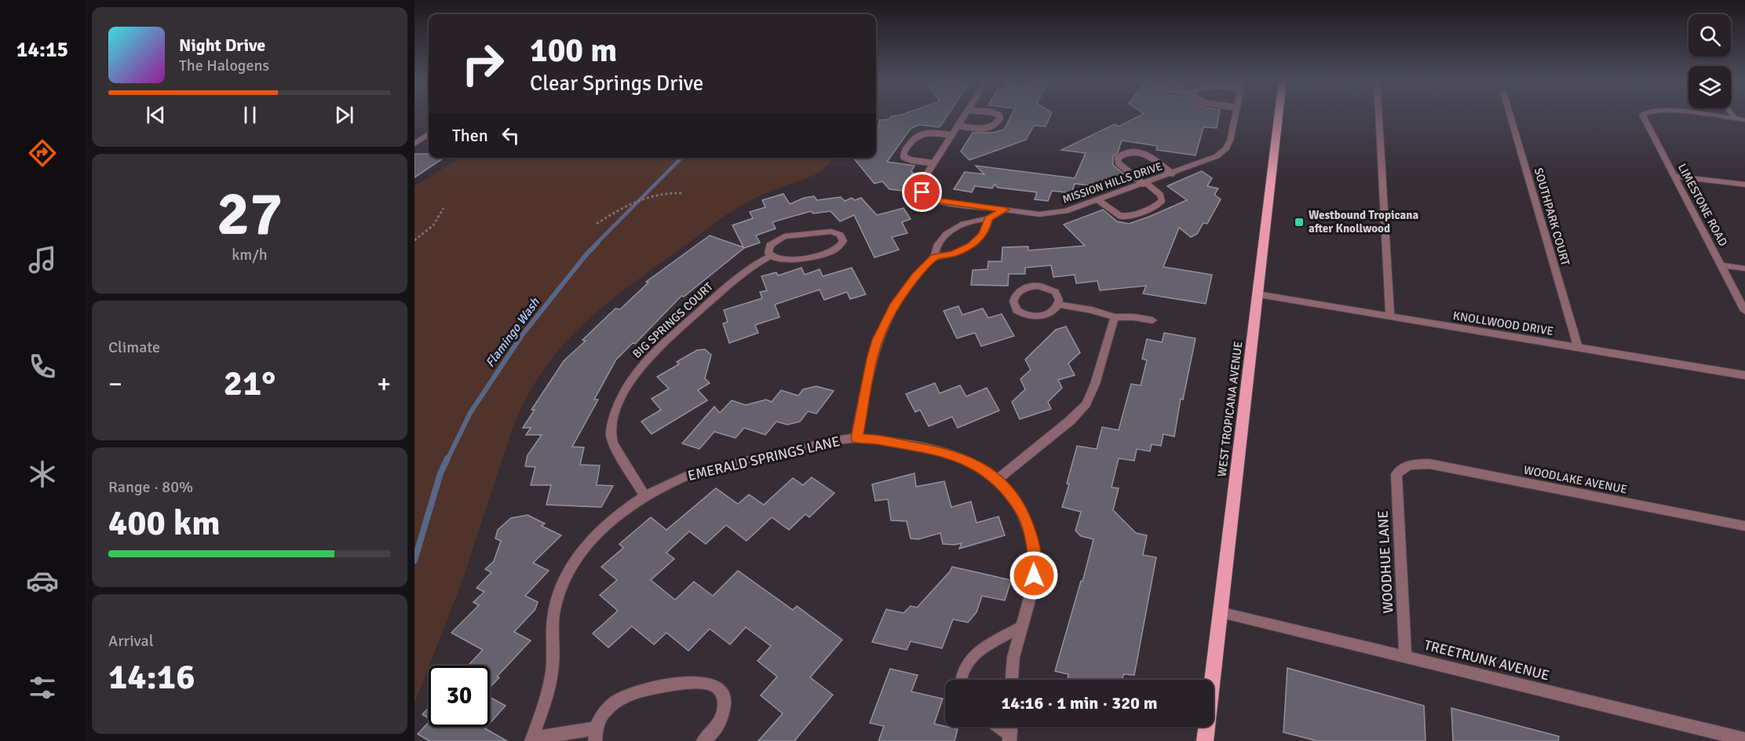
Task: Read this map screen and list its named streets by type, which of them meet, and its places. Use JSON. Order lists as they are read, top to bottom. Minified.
{"streets":{"main road":["WEST TROPICANA AVENUE"],"street":["MISSION HILLS DRIVE","LIMESTONE ROAD","SOUTHPARK COURT","BIG SPRINGS COURT","KNOLLWOOD DRIVE","EMERALD SPRINGS LANE","WOODLAKE AVENUE","WOODHUE LANE","TREETRUNK AVENUE"]},"crossings":[["SOUTHPARK COURT","KNOLLWOOD DRIVE"],["BIG SPRINGS COURT","EMERALD SPRINGS LANE"],["KNOLLWOOD DRIVE","WEST TROPICANA AVENUE"],["WEST TROPICANA AVENUE","TREETRUNK AVENUE"],["WOODLAKE AVENUE","WOODHUE LANE"],["WOODHUE LANE","TREETRUNK AVENUE"]],"water":["Flamingo Wash"],"places":{"transit":["Westbound Tropicana after Knollwood"]},"page":{"tabs":"14:15","turn":["100 m","Clear Springs Drive"],"song":["Night Drive","The Halogens"],"then":"Then","tile":[["27","km/h"],"Climate",["Range · 80%","400 km"],["Arrival","14:16"]],"heat":["−","21°","+"],"limit":"30","trip":"14:16 · 1 min · 320 m"}}
